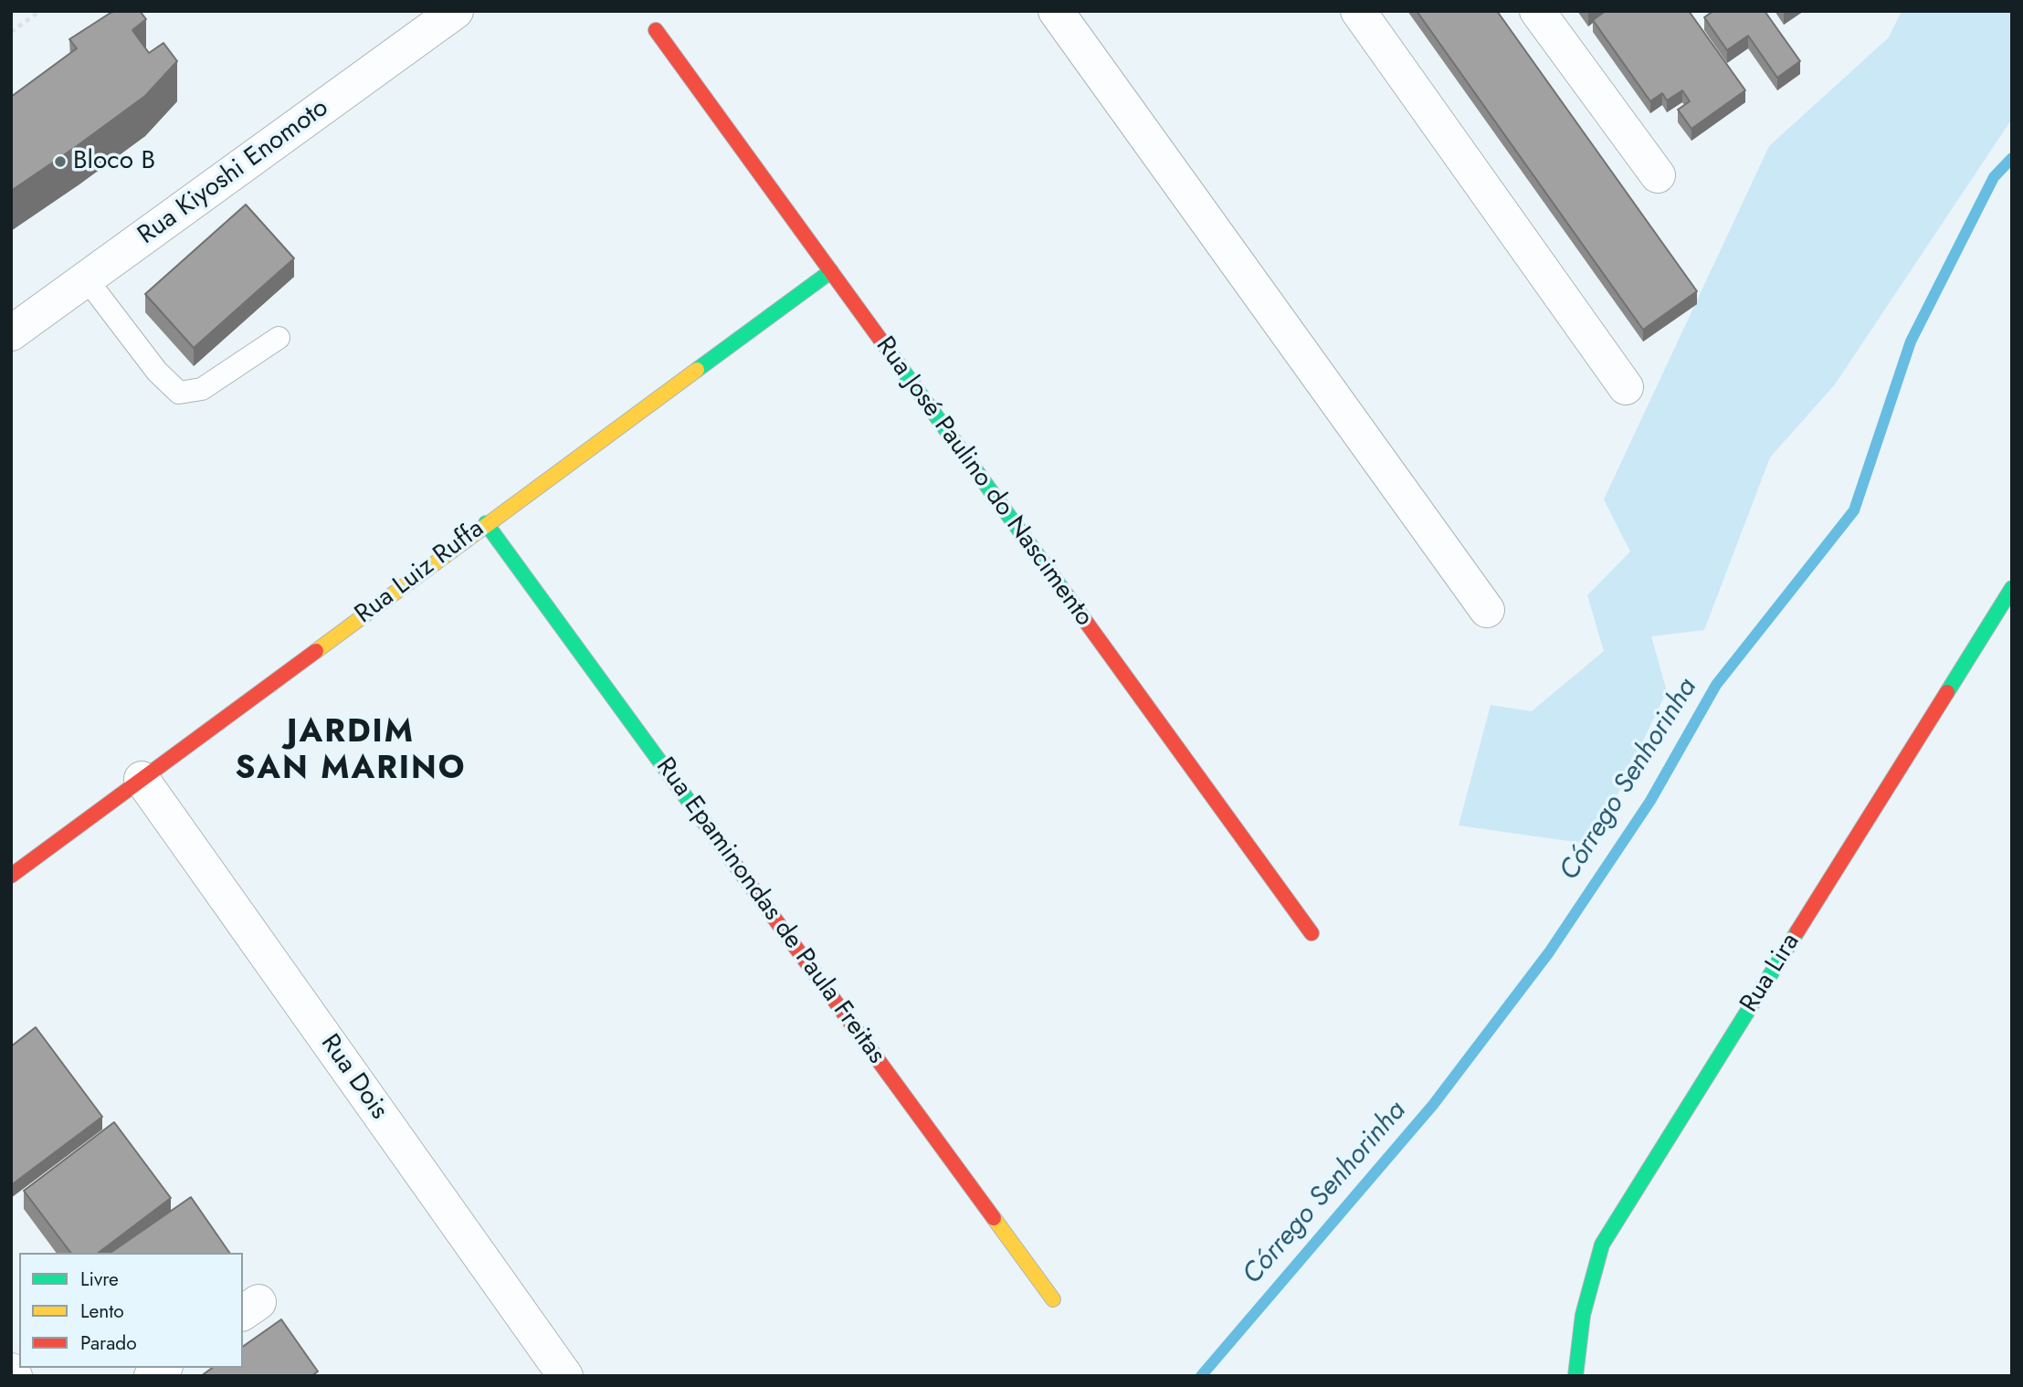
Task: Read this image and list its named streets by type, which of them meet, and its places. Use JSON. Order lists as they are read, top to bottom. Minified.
{"streets":{"street":["Rua Kiyoshi Enomoto","Rua José Paulino do Nascimento","Rua Luiz Ruffa","Rua Epaminondas de Paula Freitas","Rua Lira","Rua Dois"]},"crossings":[["Rua José Paulino do Nascimento","Rua Luiz Ruffa"],["Rua Luiz Ruffa","Rua Epaminondas de Paula Freitas"],["Rua Luiz Ruffa","Rua Dois"]],"districts":["JARDIM SAN MARINO"],"water":["Córrego Senhorinha"],"places":["Bloco B"],"legend":["Livre","Lento","Parado"]}
